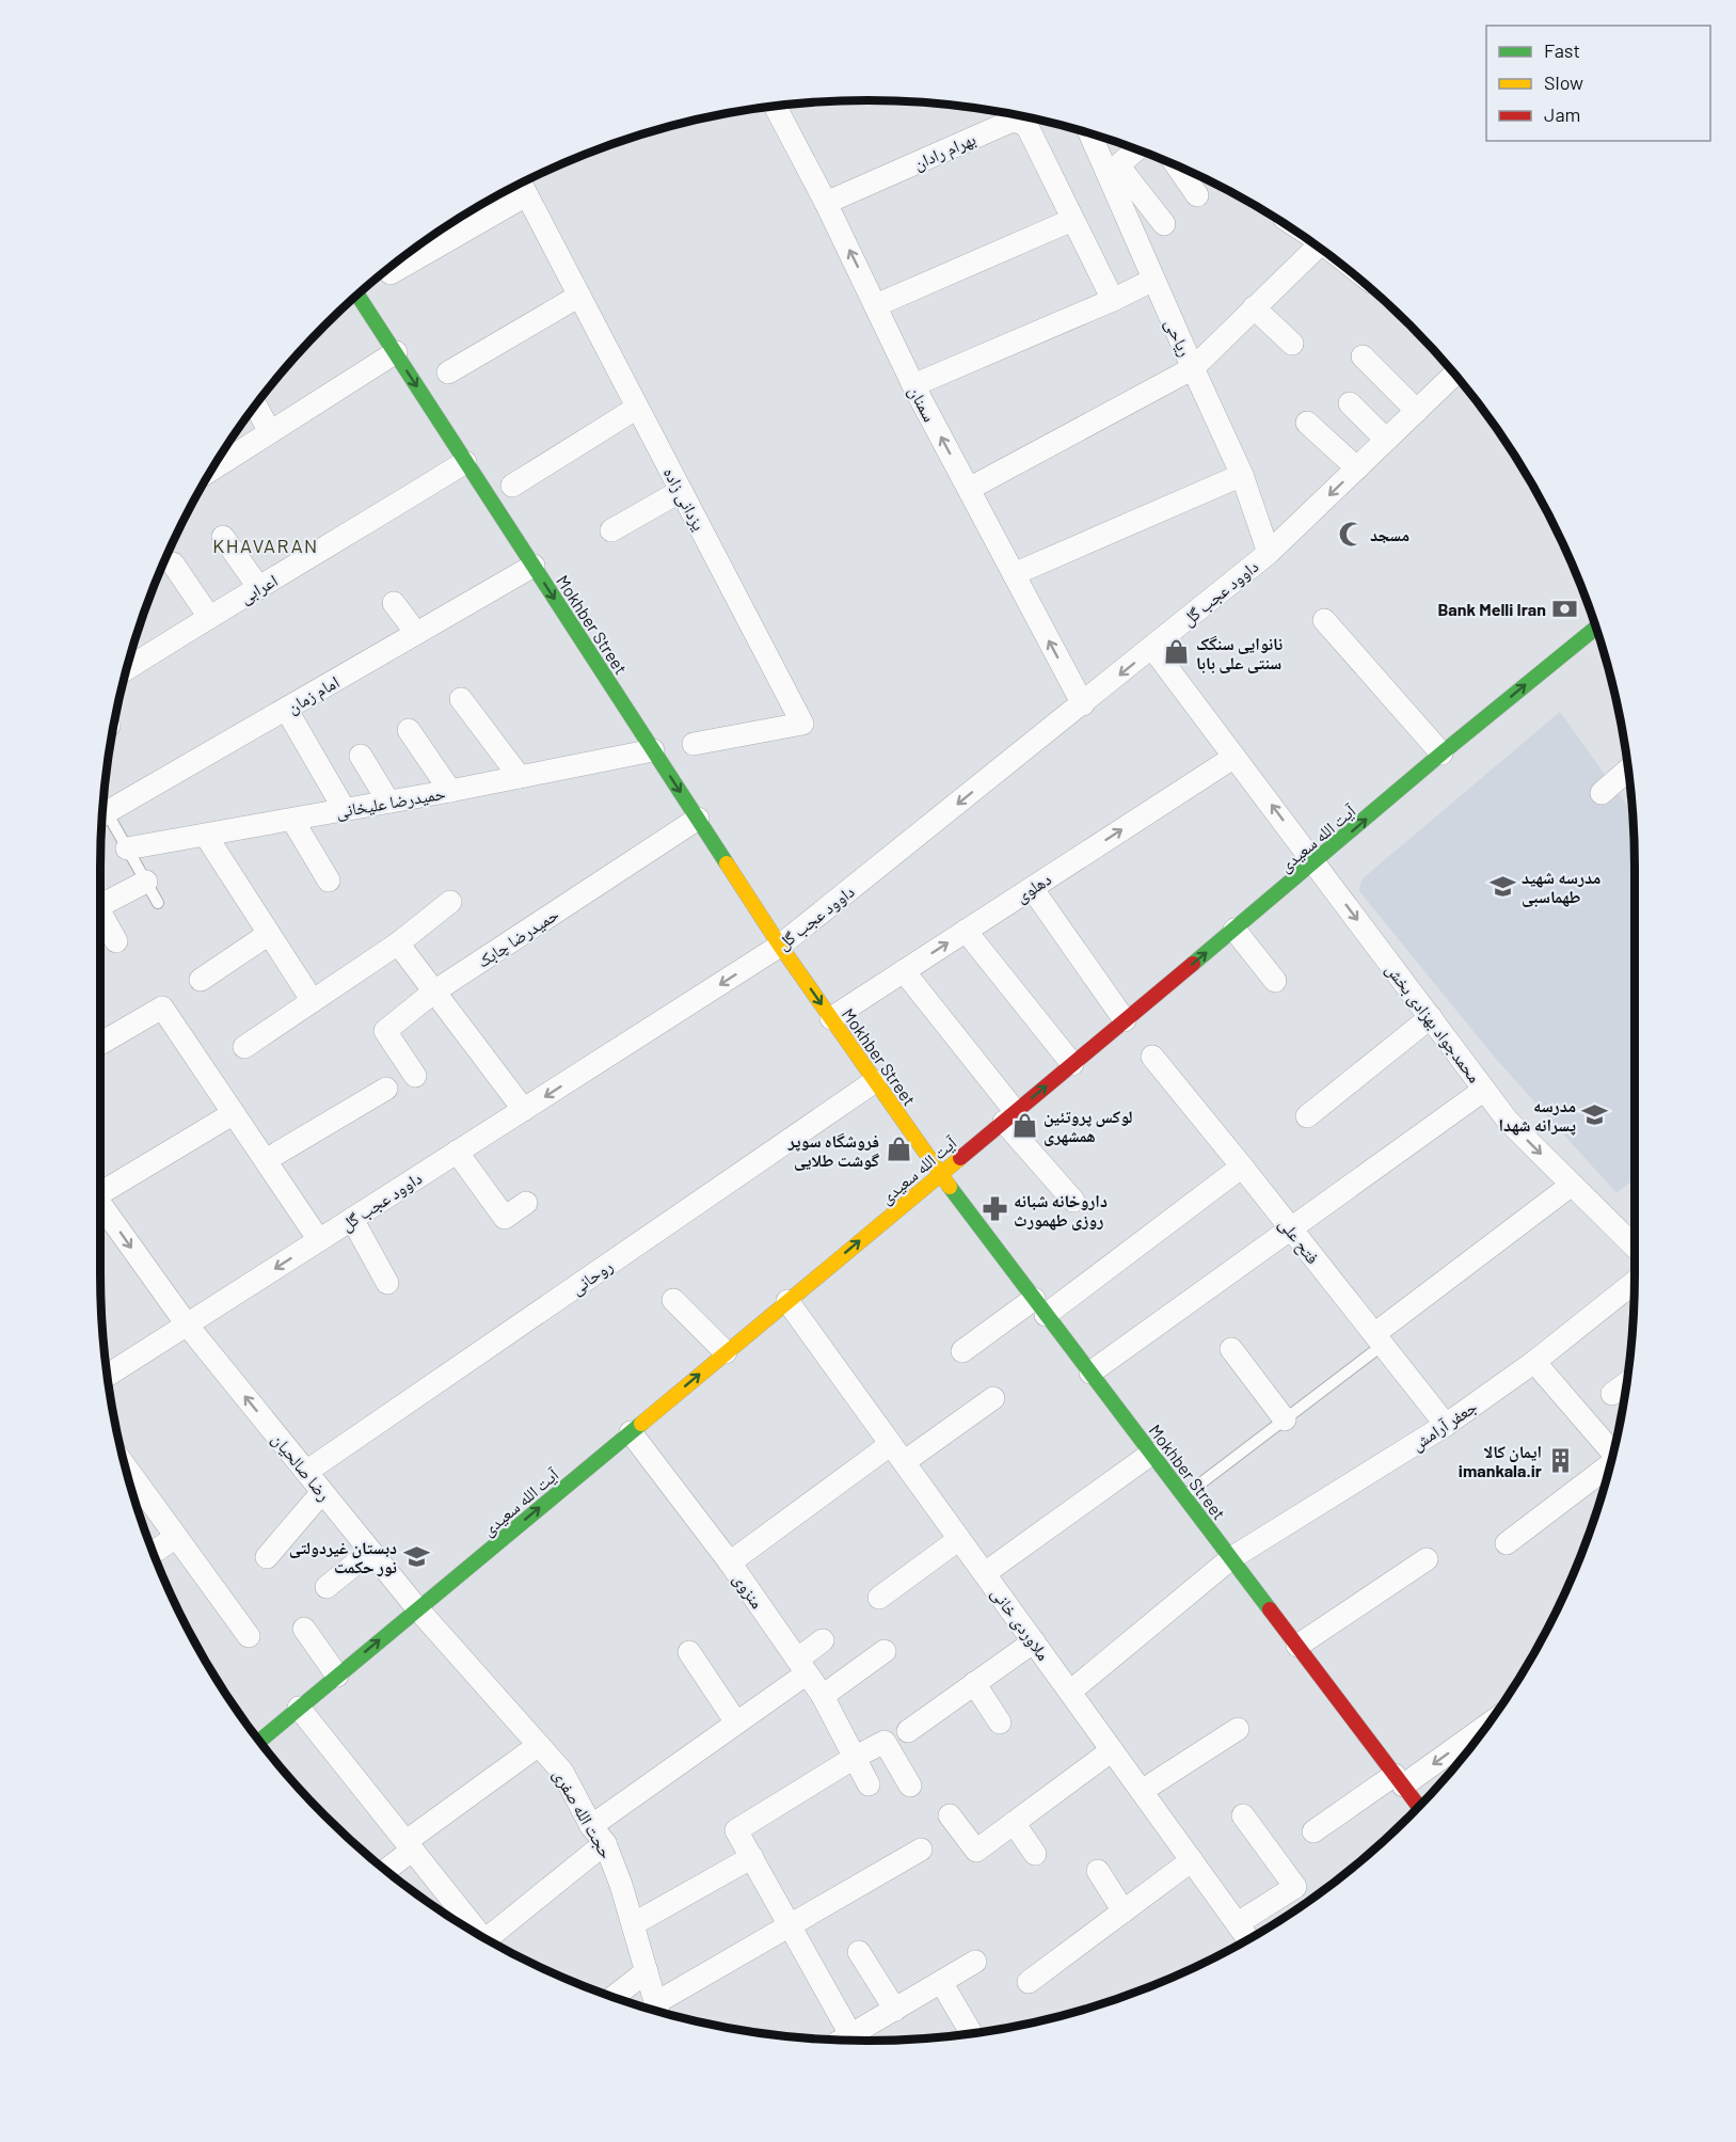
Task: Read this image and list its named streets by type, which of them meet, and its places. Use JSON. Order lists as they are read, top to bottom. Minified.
{"streets":{"main road":["Mokhber Street","آیت الله سعیدی"],"street":["بهرام رادان","ریاحی","سمنان","یزدانی زاده","اعرابی","داوود عجب گل","امام زمان","حمیدرضا علیخانی","دهلوی","حمیدرضا چابک","محمدجواد بهزادی بخش","فتح علی","روحانی","جعفر آرامش","رضا صالحیان","منزوی","ملاوردی خانی","حجت الله صفری"]},"crossings":[["بهرام رادان","سمنان"],["ریاحی","داوود عجب گل"],["سمنان","داوود عجب گل"],["اعرابی","Mokhber Street"],["داوود عجب گل","Mokhber Street"],["داوود عجب گل","محمدجواد بهزادی بخش"],["داوود عجب گل","رضا صالحیان"],["Mokhber Street","امام زمان"],["Mokhber Street","حمیدرضا علیخانی"],["Mokhber Street","آیت الله سعیدی"],["Mokhber Street","دهلوی"],["Mokhber Street","حمیدرضا چابک"],["Mokhber Street","روحانی"],["Mokhber Street","جعفر آرامش"],["آیت الله سعیدی","محمدجواد بهزادی بخش"],["آیت الله سعیدی","رضا صالحیان"],["آیت الله سعیدی","منزوی"],["آیت الله سعیدی","ملاوردی خانی"],["آیت الله سعیدی","حجت الله صفری"],["دهلوی","محمدجواد بهزادی بخش"],["فتح علی","جعفر آرامش"],["روحانی","رضا صالحیان"],["جعفر آرامش","ملاوردی خانی"],["رضا صالحیان","حجت الله صفری"]],"one_way":["سمنان","آیت الله سعیدی","دهلوی"],"districts":["KHAVARAN"],"places":{"mosque":["مسجد"],"bank":["Bank Melli Iran"],"shop":["نانوایی سنگک سنتی علی بابا","لوکس پروتئین همشهری","فروشگاه سوپر گوشت طلایی"],"school or university":["مدرسه شهید طهماسبی","مدرسه پسرانه شهدا","دبستان غیردولتی نور حکمت"],"pharmacy":["داروخانه شبانه روزی طهمورث"],"building":["ایمان کالا imankala.ir"]},"legend":["Fast","Slow","Jam"]}
